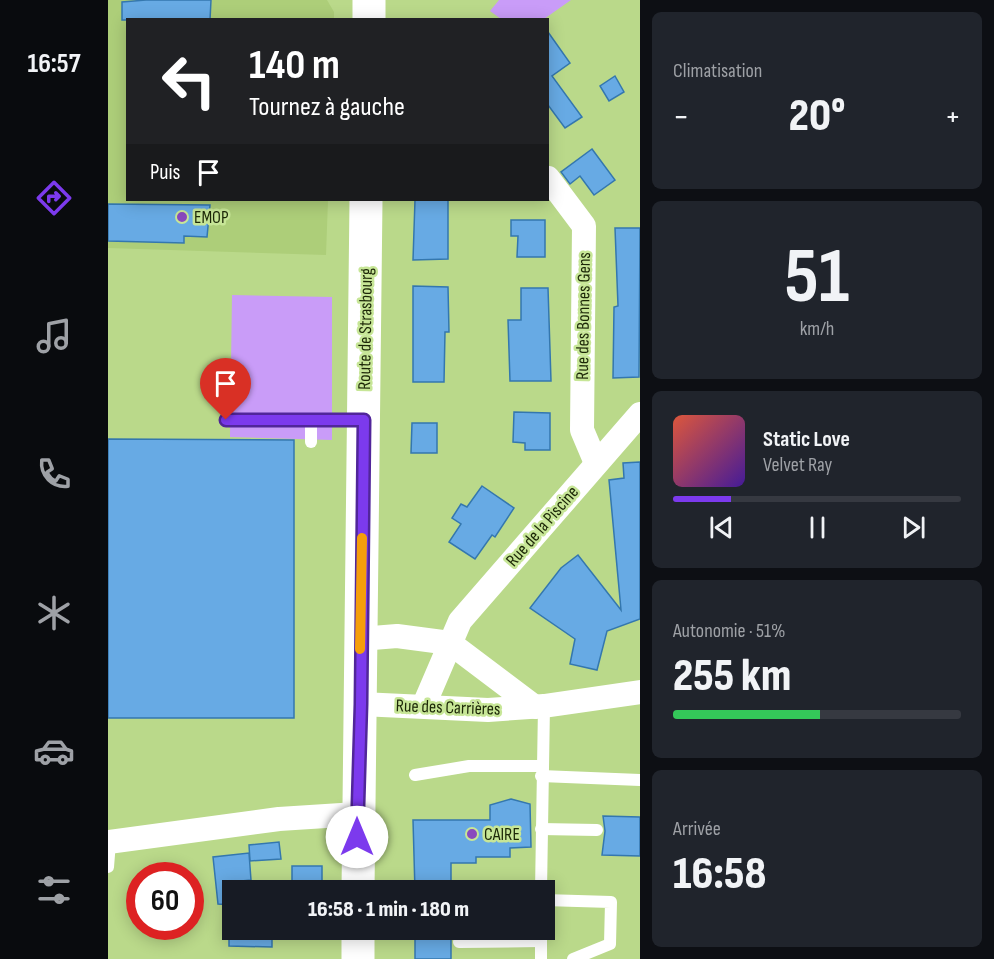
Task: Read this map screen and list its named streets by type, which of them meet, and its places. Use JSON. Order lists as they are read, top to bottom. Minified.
{"streets":{"main road":["Route de Strasbourg"],"street":["Rue des Bonnes Gens","Rue de la Piscine","Rue des Carrières"]},"crossings":[["Rue des Bonnes Gens","Rue de la Piscine"],["Route de Strasbourg","Rue des Carrières"],["Rue de la Piscine","Rue des Carrières"]],"places":["EMOP","CAIRE"],"page":{"tabs":"16:57","tile":["Climatisation",["51","km/h"],["Autonomie · 51%","255 km"],["Arrivée","16:58"]],"turn":["140 m","Tournez à gauche"],"heat":["−","20°","+"],"then":"Puis","song":["Static Love","Velvet Ray"],"limit":"60","trip":"16:58 · 1 min · 180 m"}}
